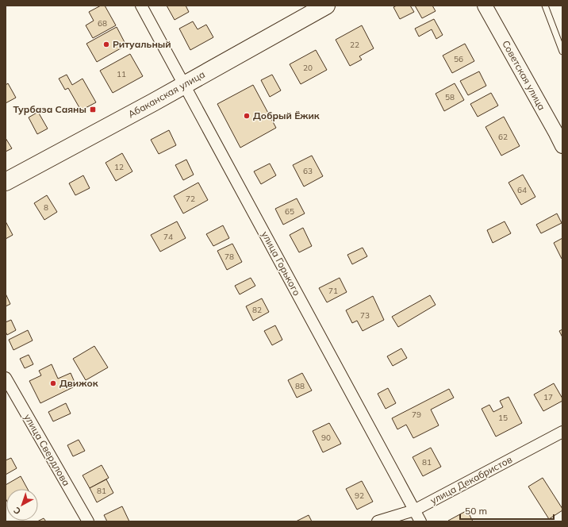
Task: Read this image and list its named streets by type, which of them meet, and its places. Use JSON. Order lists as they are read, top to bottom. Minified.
{"streets":{"main road":["Абаканская улица"],"street":["Советская улица","улица Горького","улица Свердлова","улица Декабристов"]},"crossings":[["Абаканская улица","улица Горького"],["улица Горького","улица Декабристов"]],"places":{"other":["Ритуальный","Добрый Ёжик","Движок"],"transit":["Турбаза Саяны"]},"house_numbers":["68","22","56","20","11","58","62","12","63","64","72","8","65","74","78","71","82","73","88","17","79","15","90","81","81","92"],"scale_bar":"50 m","north":"bottom left"}
